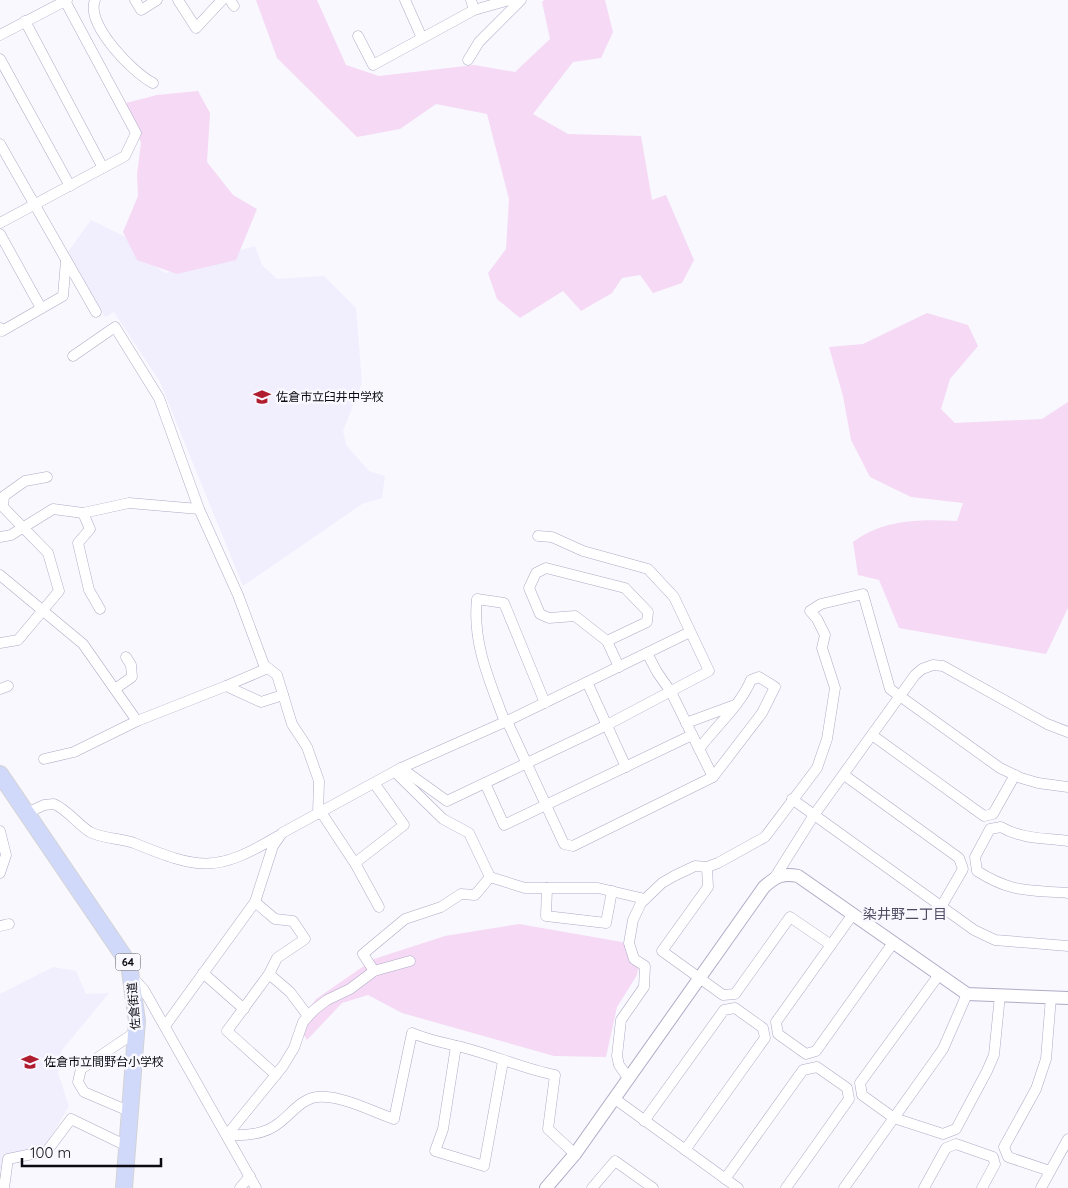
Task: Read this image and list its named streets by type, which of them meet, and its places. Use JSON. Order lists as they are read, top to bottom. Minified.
{"streets":{"main road":["64","佐倉街道"]},"districts":["染井野二丁目"],"places":{"school or university":["佐倉市立臼井中学校","佐倉市立間野台小学校"]},"scale_bar":"100 m"}
